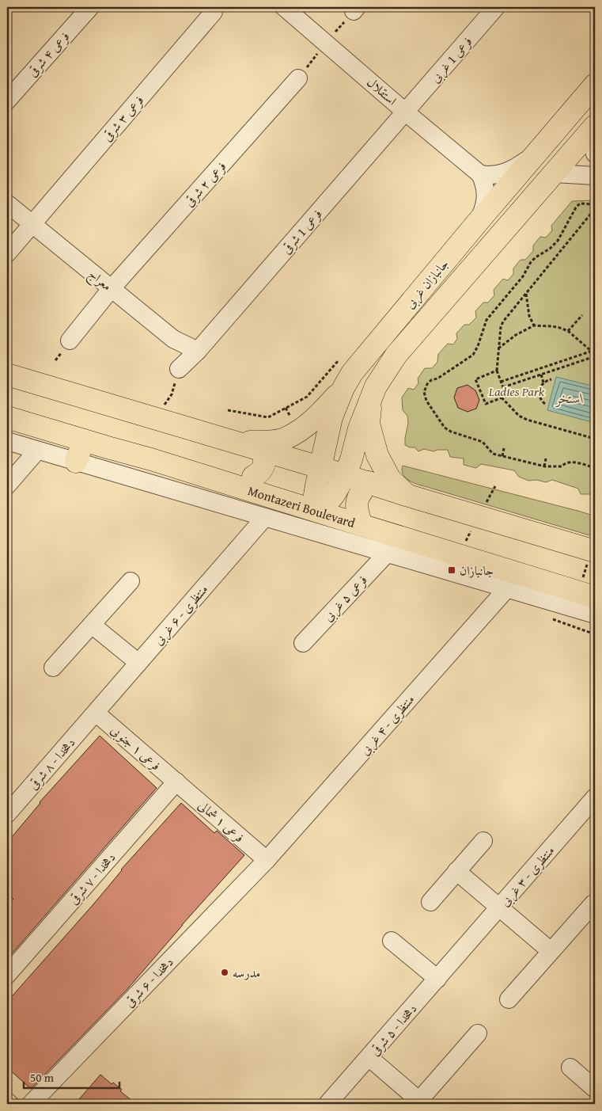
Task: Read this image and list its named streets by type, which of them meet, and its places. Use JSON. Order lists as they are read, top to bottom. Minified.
{"streets":{"main road":["جانبازان غربی","Montazeri Boulevard"],"street":["فرعی ۴ شرقی","فرعی 1 غربی","استقلال","فرعی ۳ شرقی","فرعی ۲ شرقی","فرعی 1 شرقی","معراج","فرعی ۵ غربی","منتظری - ۶ غربی","منتظری - ۴ غربی","فرعی ۱ جنوبی","دهخدا - ۸ شرقی","فرعی ۱ شمالی","منتظری - ۳ غربی","دهخدا - ۷ شرقی","دهخدا - ۶ شرقی","دهخدا - ۵ شرقی"]},"crossings":[["فرعی 1 غربی","استقلال"],["فرعی 1 غربی","فرعی 1 شرقی"],["استقلال","فرعی 1 شرقی"],["فرعی ۳ شرقی","معراج"],["فرعی ۲ شرقی","معراج"],["فرعی 1 شرقی","معراج"],["جانبازان غربی","Montazeri Boulevard"],["Montazeri Boulevard","فرعی ۵ غربی"],["Montazeri Boulevard","منتظری - ۶ غربی"],["Montazeri Boulevard","منتظری - ۴ غربی"],["منتظری - ۶ غربی","فرعی ۱ جنوبی"],["منتظری - ۶ غربی","دهخدا - ۸ شرقی"],["منتظری - ۴ غربی","فرعی ۱ شمالی"],["منتظری - ۴ غربی","دهخدا - ۶ شرقی"],["فرعی ۱ جنوبی","دهخدا - ۸ شرقی"],["فرعی ۱ جنوبی","فرعی ۱ شمالی"],["فرعی ۱ جنوبی","دهخدا - ۷ شرقی"],["فرعی ۱ شمالی","دهخدا - ۷ شرقی"],["فرعی ۱ شمالی","دهخدا - ۶ شرقی"],["منتظری - ۳ غربی","دهخدا - ۵ شرقی"]],"water":["استخر"],"parks":["Ladies Park"],"places":{"transit":["جانبازان"],"other":["مدرسه"]},"scale_bar":"50 m"}
